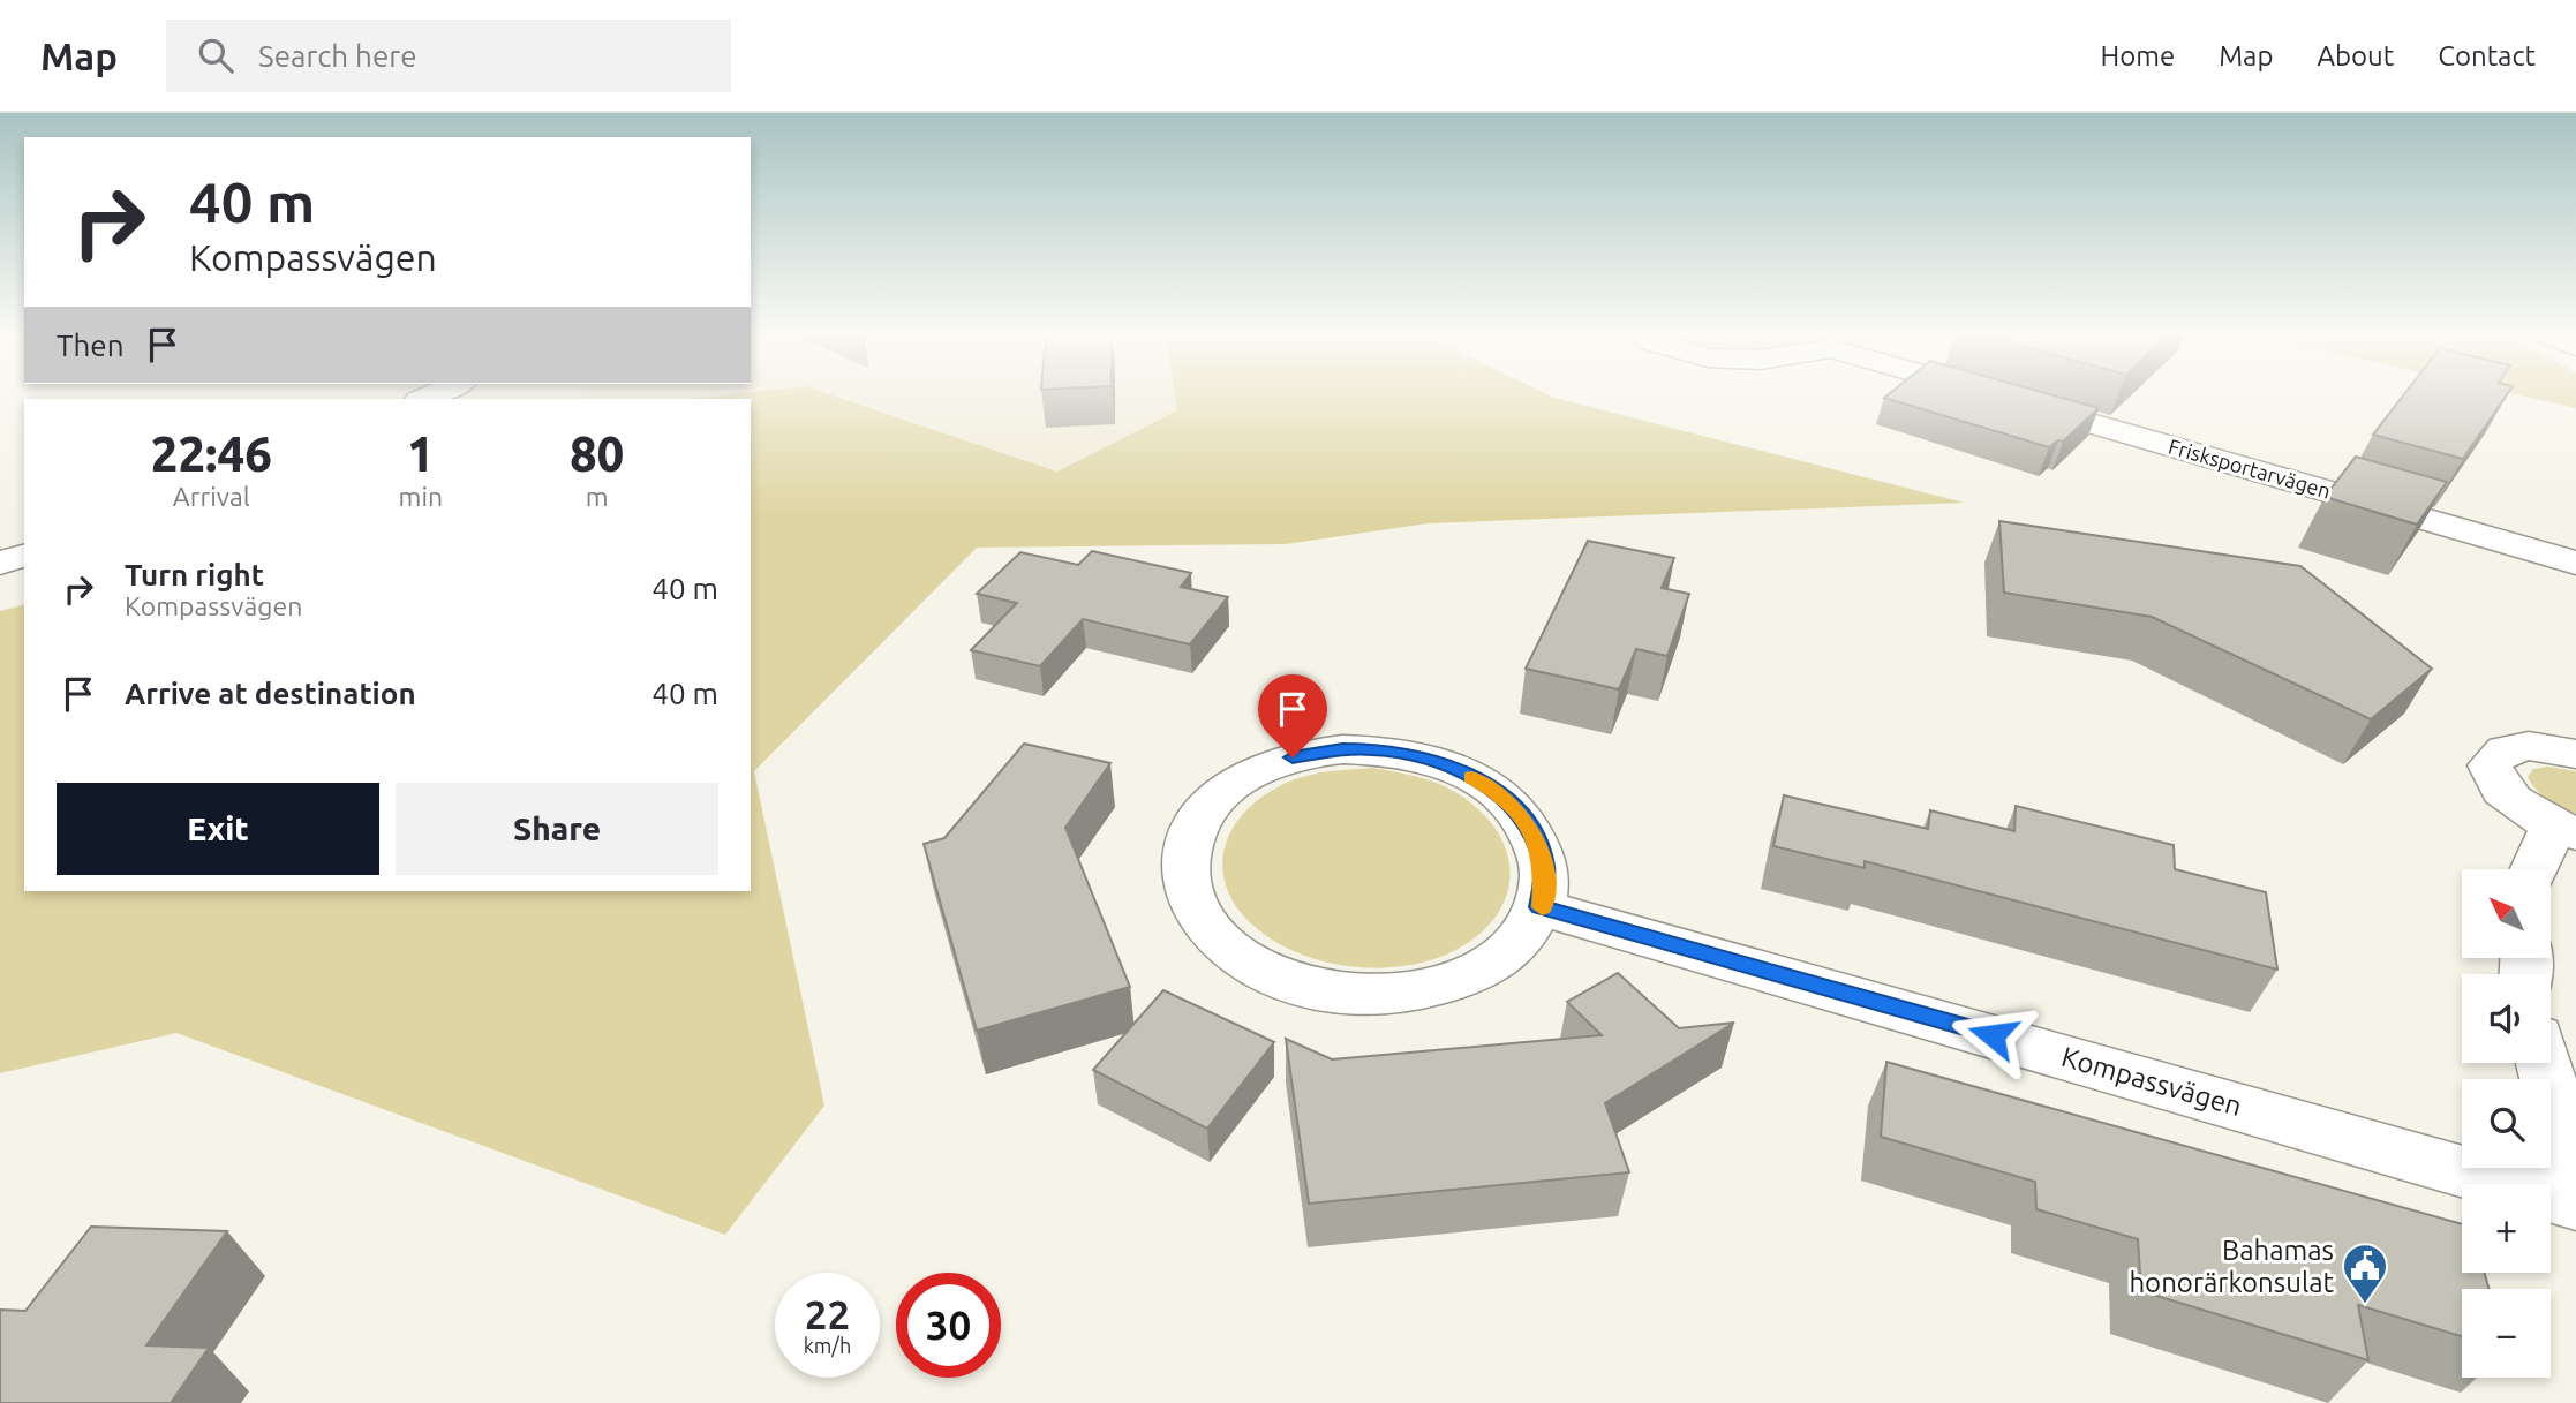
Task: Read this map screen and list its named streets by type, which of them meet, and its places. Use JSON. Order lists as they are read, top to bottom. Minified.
{"streets":{"street":["Frisksportarvägen","Kompassvägen"]},"places":{"public building":["Bahamas honorärkonsulat"]},"north":"top left","page":{"header":"Map","search":"Search here","nav":["Home","Map","About","Contact"],"turn":["40 m","Kompassvägen"],"then":"Then","eta":["22:46","Arrival","1","min","80","m"],"list":[{"name":"Turn right","note":"Kompassvägen","value":"40 m"},{"name":"Arrive at destination","value":"40 m"}],"buttons":["Exit","Share"],"map_buttons":["+","−"],"speed":"22 km/h","limit":"30"}}
